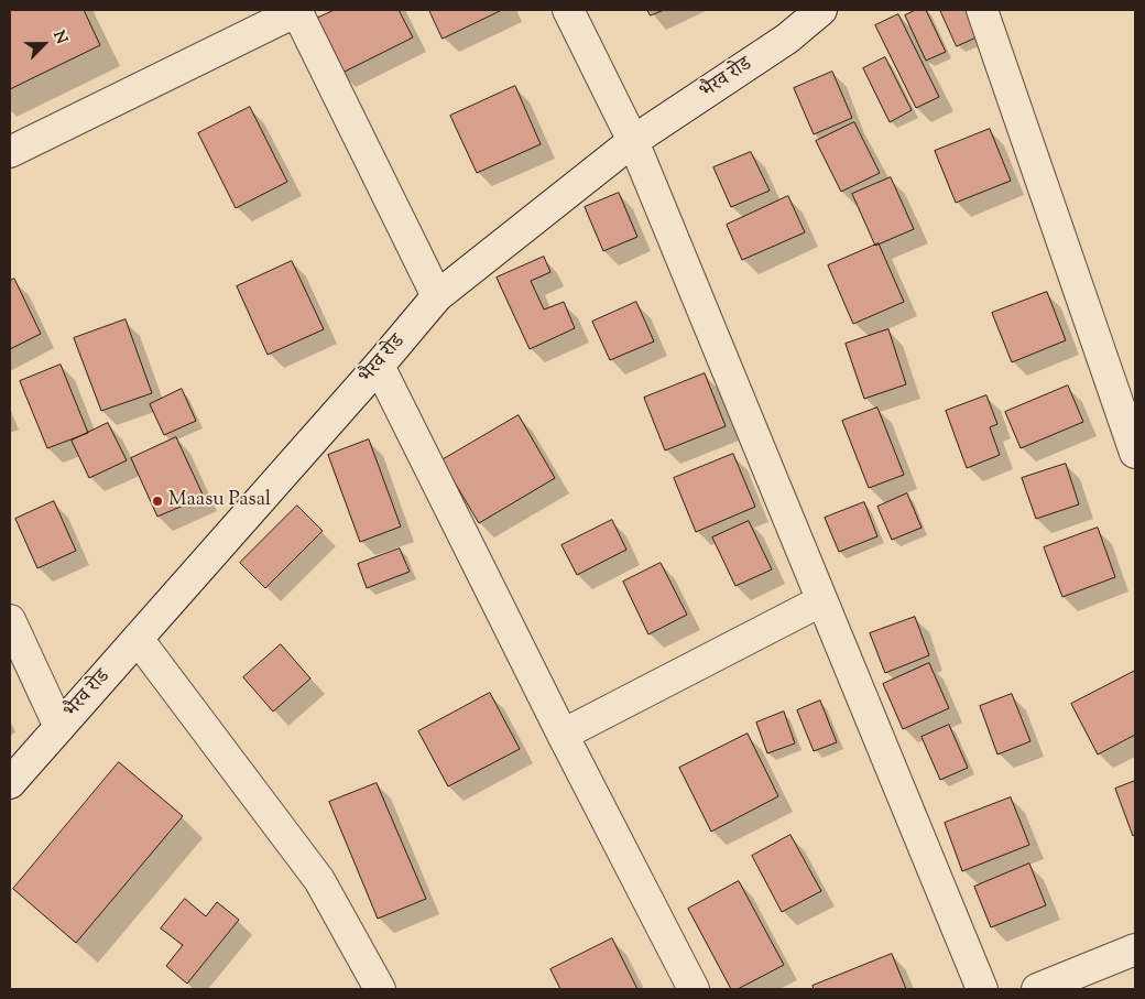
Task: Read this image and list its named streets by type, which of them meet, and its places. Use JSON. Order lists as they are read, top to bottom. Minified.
{"streets":{"street":["भैरव रोड"]},"places":["Maasu Pasal"],"north":"top right"}
